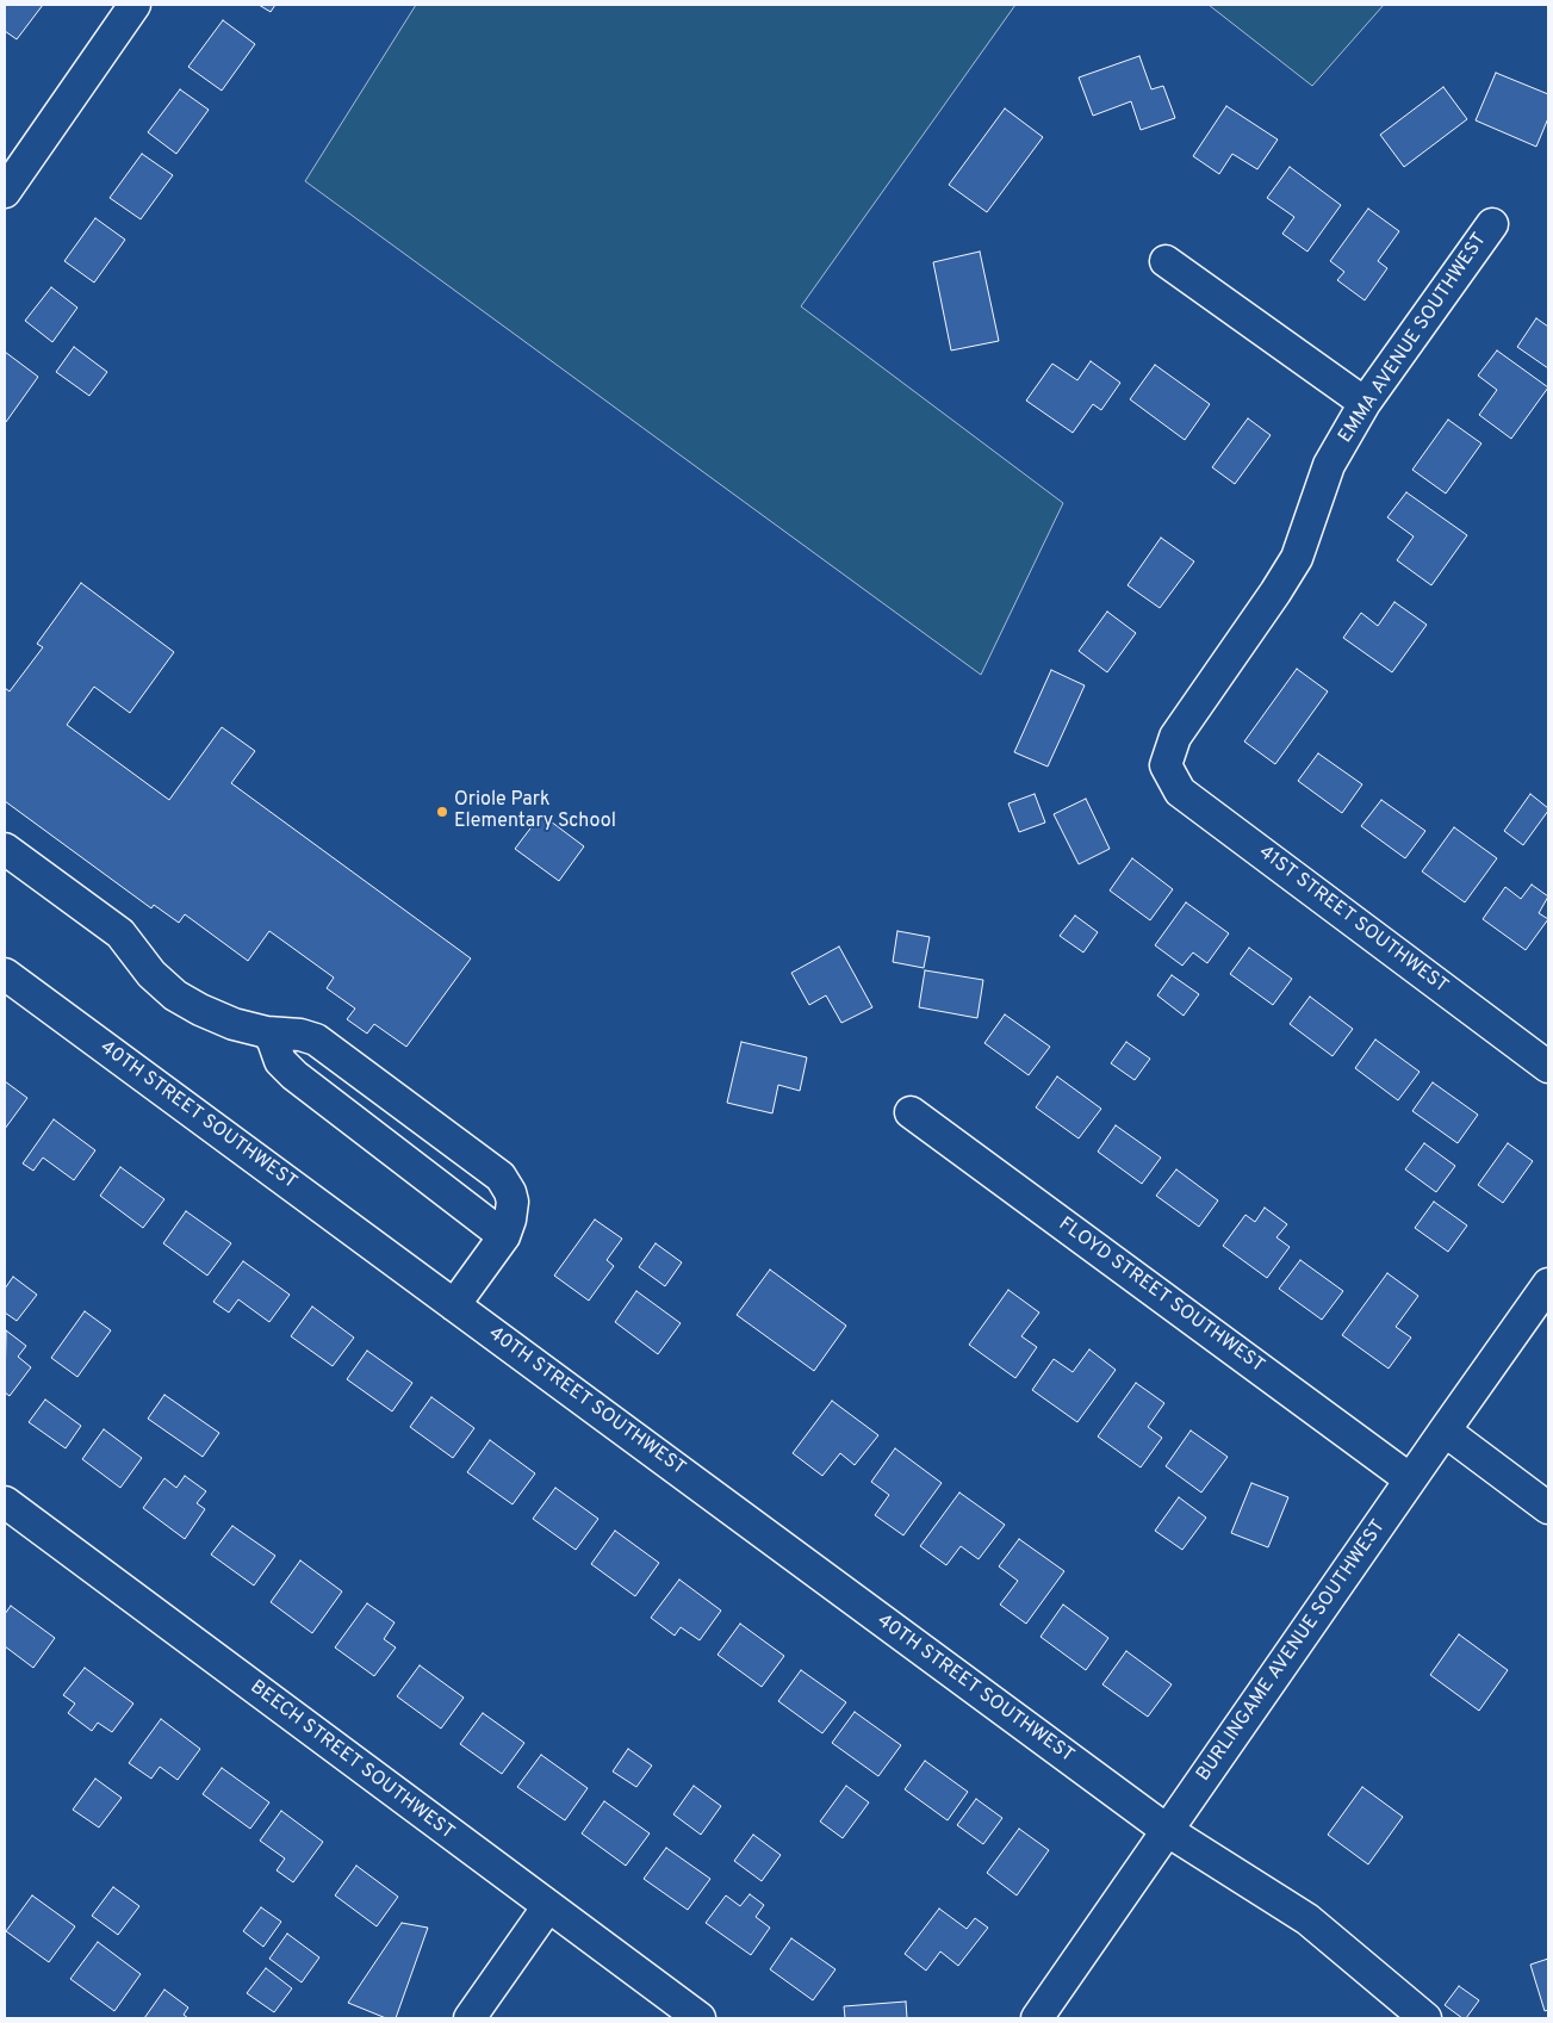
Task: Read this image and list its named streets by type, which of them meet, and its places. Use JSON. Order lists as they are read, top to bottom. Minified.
{"streets":{"street":["EMMA AVENUE SOUTHWEST","41ST STREET SOUTHWEST","40TH STREET SOUTHWEST","FLOYD STREET SOUTHWEST","BURLINGAME AVENUE SOUTHWEST","BEECH STREET SOUTHWEST"]},"crossings":[["EMMA AVENUE SOUTHWEST","41ST STREET SOUTHWEST"],["40TH STREET SOUTHWEST","BURLINGAME AVENUE SOUTHWEST"],["FLOYD STREET SOUTHWEST","BURLINGAME AVENUE SOUTHWEST"]],"places":["Oriole Park Elementary School"]}
